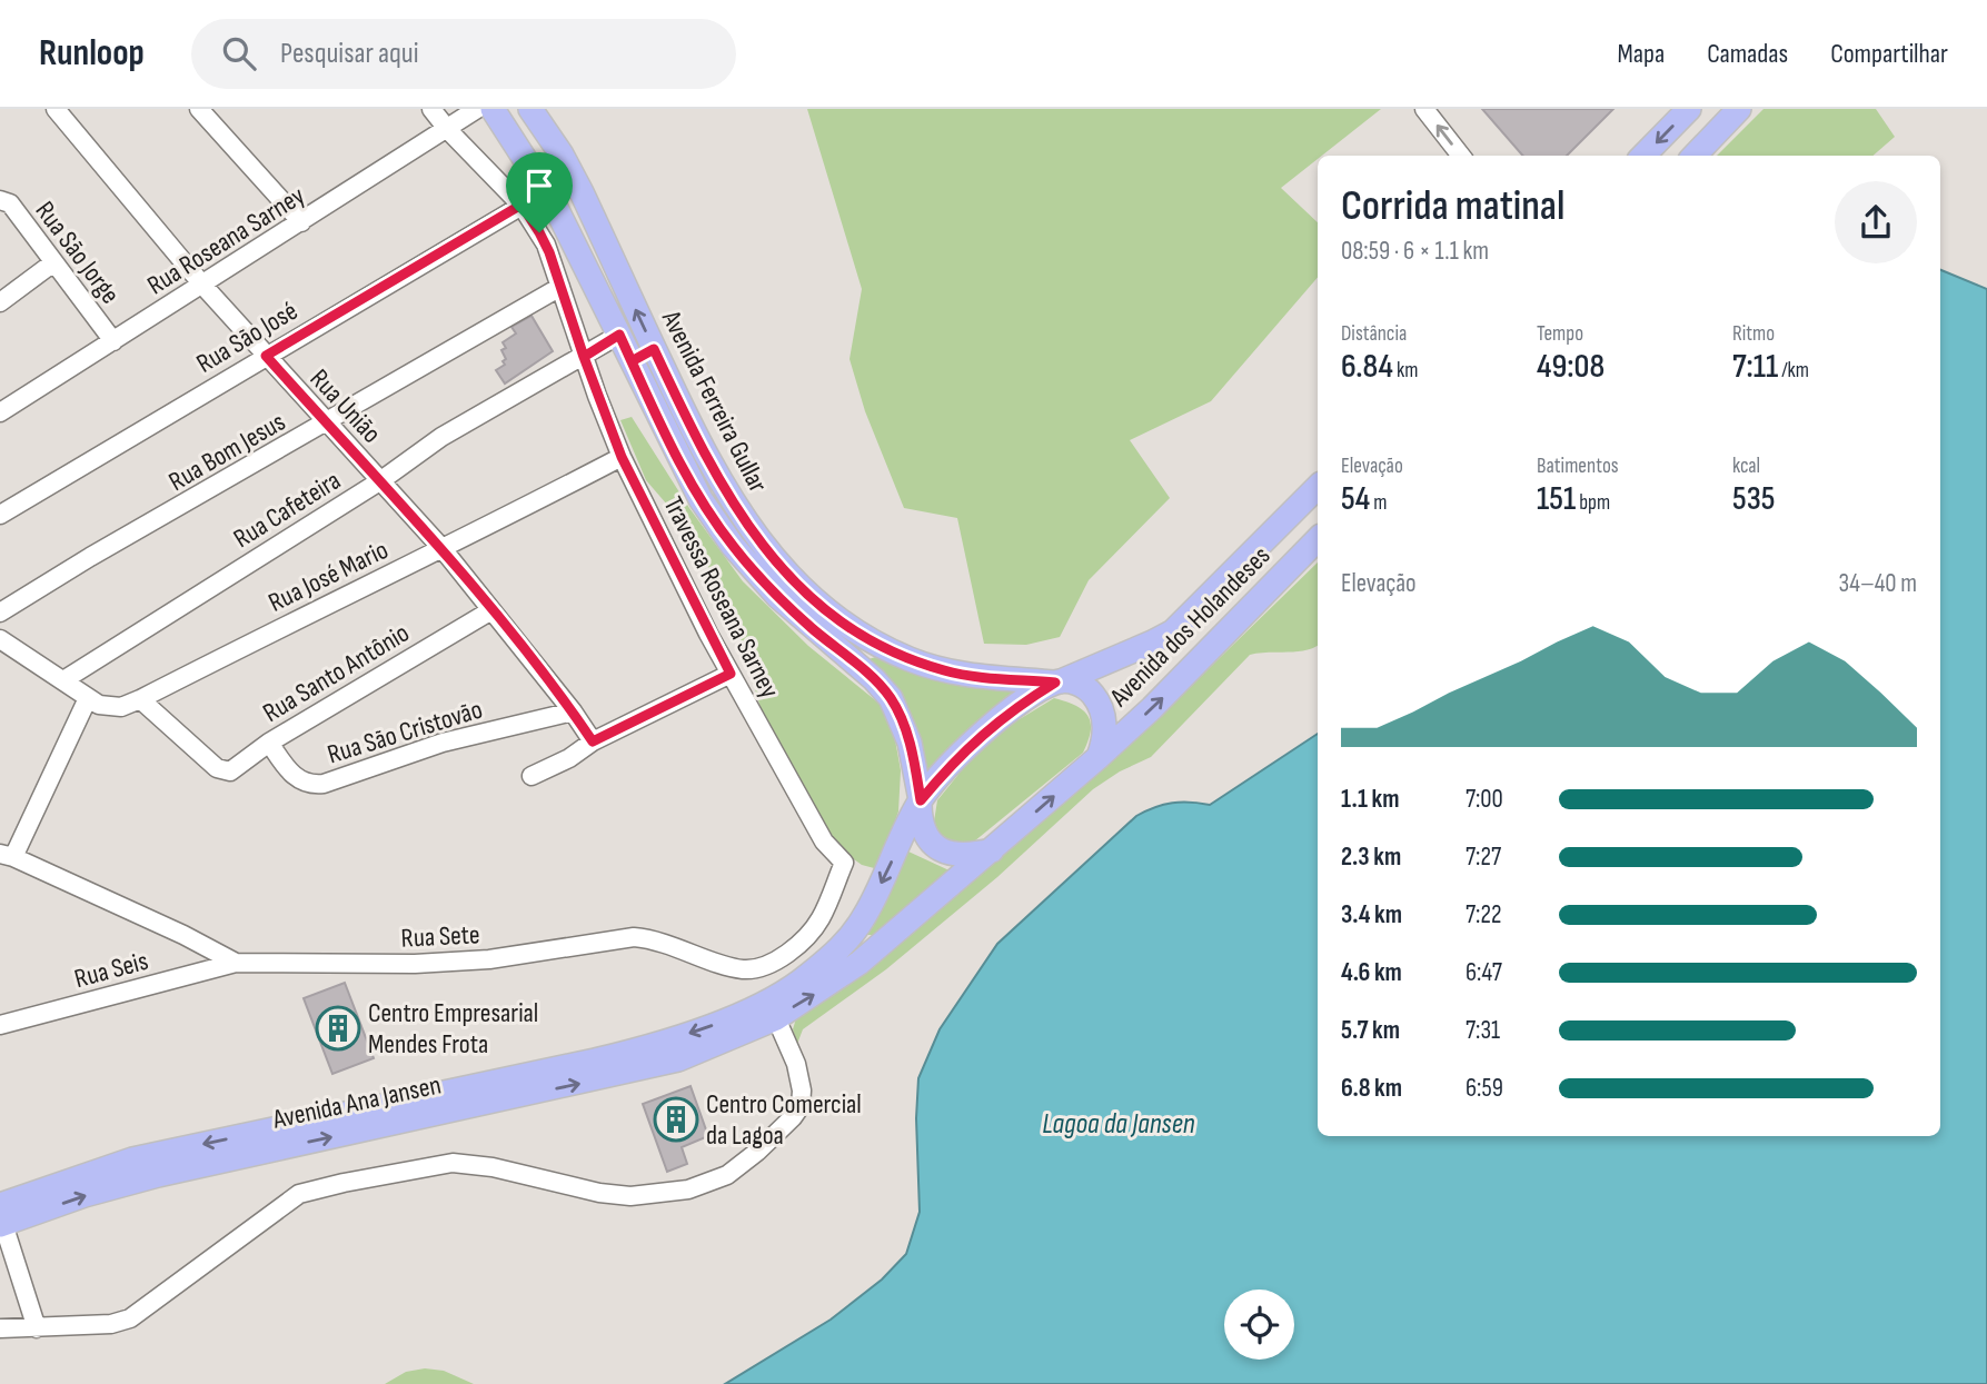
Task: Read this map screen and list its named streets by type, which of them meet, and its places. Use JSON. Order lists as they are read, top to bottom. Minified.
{"streets":{"main road":["Avenida Ferreira Gullar","Avenida dos Holandeses","Avenida Ana Jansen"],"street":["Rua Roseana Sarney","Rua São Jorge","Rua São José","Rua União","Rua Bom Jesus","Rua Cafeteira","Rua José Mario","Travessa Roseana Sarney","Rua Santo Antônio","Rua São Cristovão","Rua Sete","Rua Seis"]},"crossings":[["Rua Roseana Sarney","Rua São Jorge"],["Rua Roseana Sarney","Rua União"],["Rua Roseana Sarney","Travessa Roseana Sarney"],["Rua São José","Rua União"],["Rua São José","Travessa Roseana Sarney"],["Avenida Ferreira Gullar","Rua Cafeteira"],["Avenida Ferreira Gullar","Avenida dos Holandeses"],["Avenida Ferreira Gullar","Avenida Ana Jansen"],["Rua União","Rua Bom Jesus"],["Rua União","Rua Cafeteira"],["Rua União","Rua José Mario"],["Rua União","Rua Santo Antônio"],["Rua União","Rua São Cristovão"],["Rua Bom Jesus","Travessa Roseana Sarney"],["Rua Cafeteira","Travessa Roseana Sarney"],["Rua José Mario","Travessa Roseana Sarney"],["Rua José Mario","Rua Santo Antônio"],["Travessa Roseana Sarney","Rua Sete"],["Avenida dos Holandeses","Avenida Ana Jansen"],["Rua Santo Antônio","Rua São Cristovão"],["Rua Sete","Rua Seis"]],"water":["Lagoa da Jansen"],"places":{"building":["Centro Empresarial Mendes Frota","Centro Comercial da Lagoa"]},"page":{"header":"Runloop","search":"Pesquisar aqui","nav":["Mapa","Camadas","Compartilhar"],"heading":["Corrida matinal","08:59 · 6 × 1.1 km"],"stats":[["Distância","6.84 km"],["Tempo","49:08"],["Ritmo","7:11 /km"],["Elevação","54 m"],["Batimentos","151 bpm"],["kcal","535"]],"chart":["Elevação","34–40 m"],"list":[{"name":"1.1 km","note":"7:00"},{"name":"2.3 km","note":"7:27"},{"name":"3.4 km","note":"7:22"},{"name":"4.6 km","note":"6:47"},{"name":"5.7 km","note":"7:31"},{"name":"6.8 km","note":"6:59"}]}}
